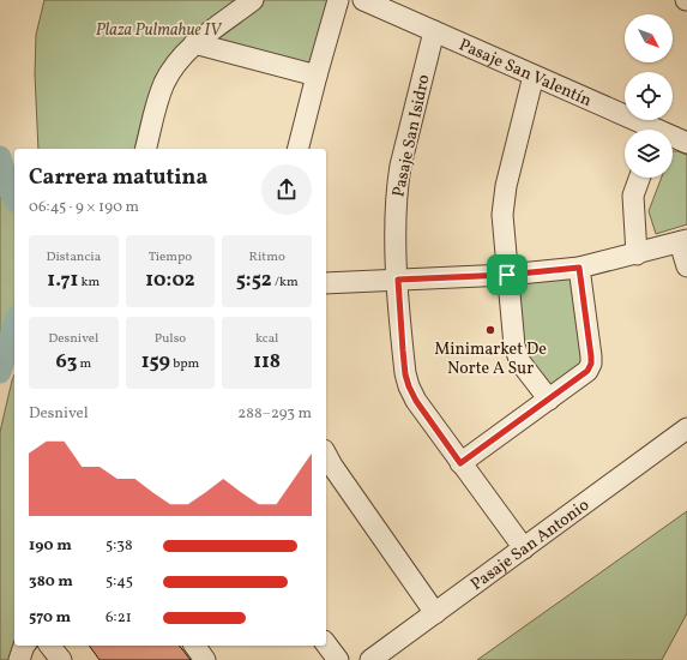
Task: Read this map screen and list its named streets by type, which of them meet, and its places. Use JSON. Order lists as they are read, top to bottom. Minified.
{"streets":{"street":["Pasaje San Valentín","Pasaje San Isidro","Pasaje San Antonio"]},"crossings":[["Pasaje San Valentín","Pasaje San Isidro"],["Pasaje San Isidro","Pasaje San Antonio"]],"parks":["Plaza Pulmahue IV"],"places":["Minimarket De Norte A Sur"],"north":"bottom right","page":{"heading":["Carrera matutina","06:45 · 9 × 190 m"],"stats":[["Distancia","1.71 km"],["Tiempo","10:02"],["Ritmo","5:52 /km"],["Desnivel","63 m"],["Pulso","159 bpm"],["kcal","118"]],"chart":["Desnivel","288–293 m"],"list":[{"name":"190 m","note":"5:38"},{"name":"380 m","note":"5:45"},{"name":"570 m","note":"6:21"}]}}
